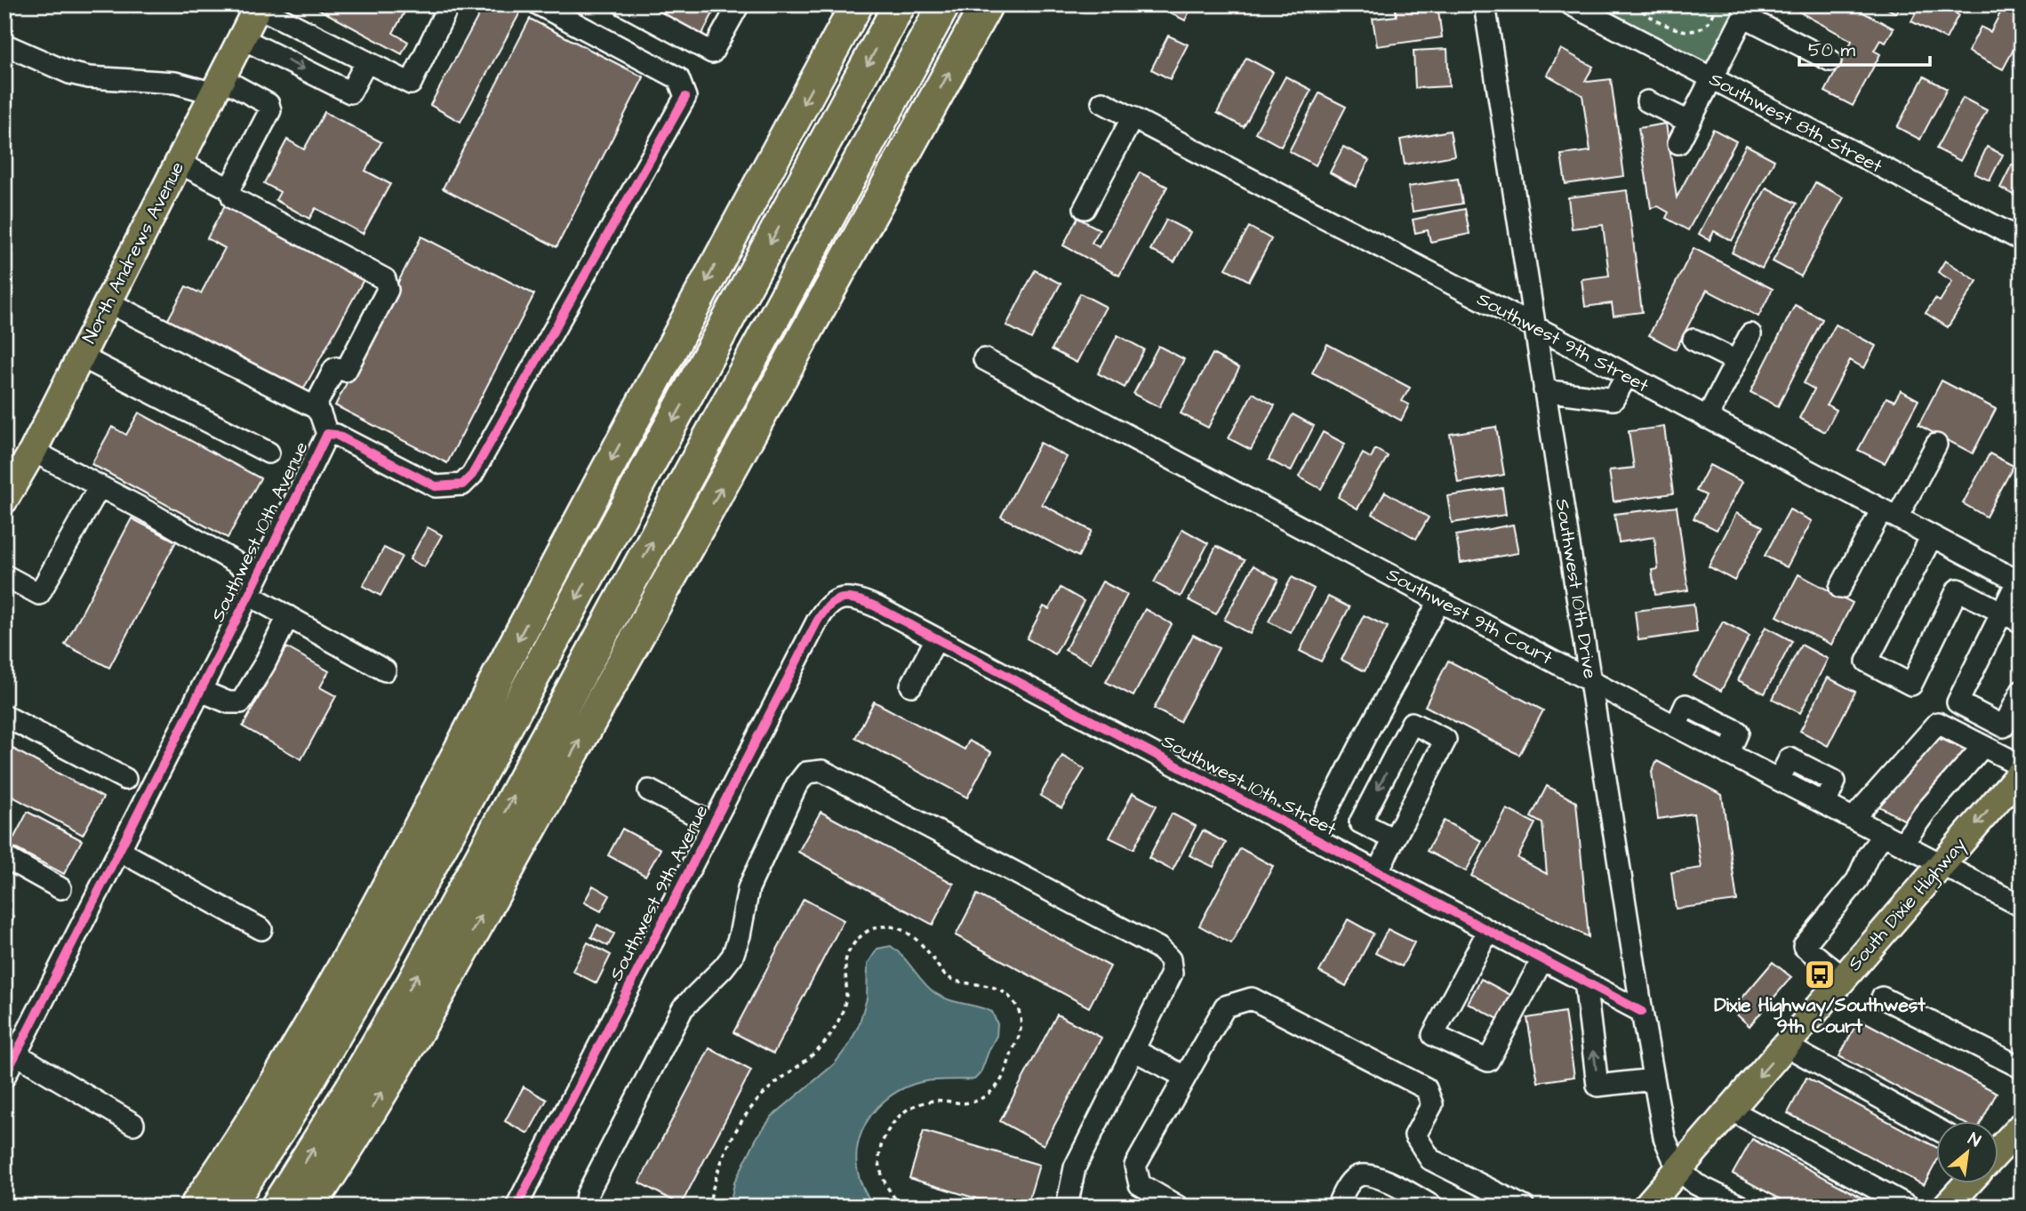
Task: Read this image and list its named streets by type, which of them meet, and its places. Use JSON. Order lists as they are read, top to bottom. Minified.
{"streets":{"main road":["North Andrews Avenue","South Dixie Highway"],"street":["Southwest 8th Street","Southwest 9th Street","Southwest 10th Avenue","Southwest 10th Drive","Southwest 9th Court","Southwest 10th Street","Southwest 9th Avenue"]},"crossings":[["Southwest 9th Street","Southwest 10th Drive"],["Southwest 10th Drive","Southwest 9th Court"],["Southwest 10th Drive","Southwest 10th Street"],["Southwest 10th Drive","South Dixie Highway"],["Southwest 9th Court","South Dixie Highway"],["Southwest 10th Street","Southwest 9th Avenue"]],"one_way":["South Dixie Highway"],"places":{"bus stop":["Dixie Highway/Southwest 9th Court"]},"scale_bar":"50 m","north":"top right"}
